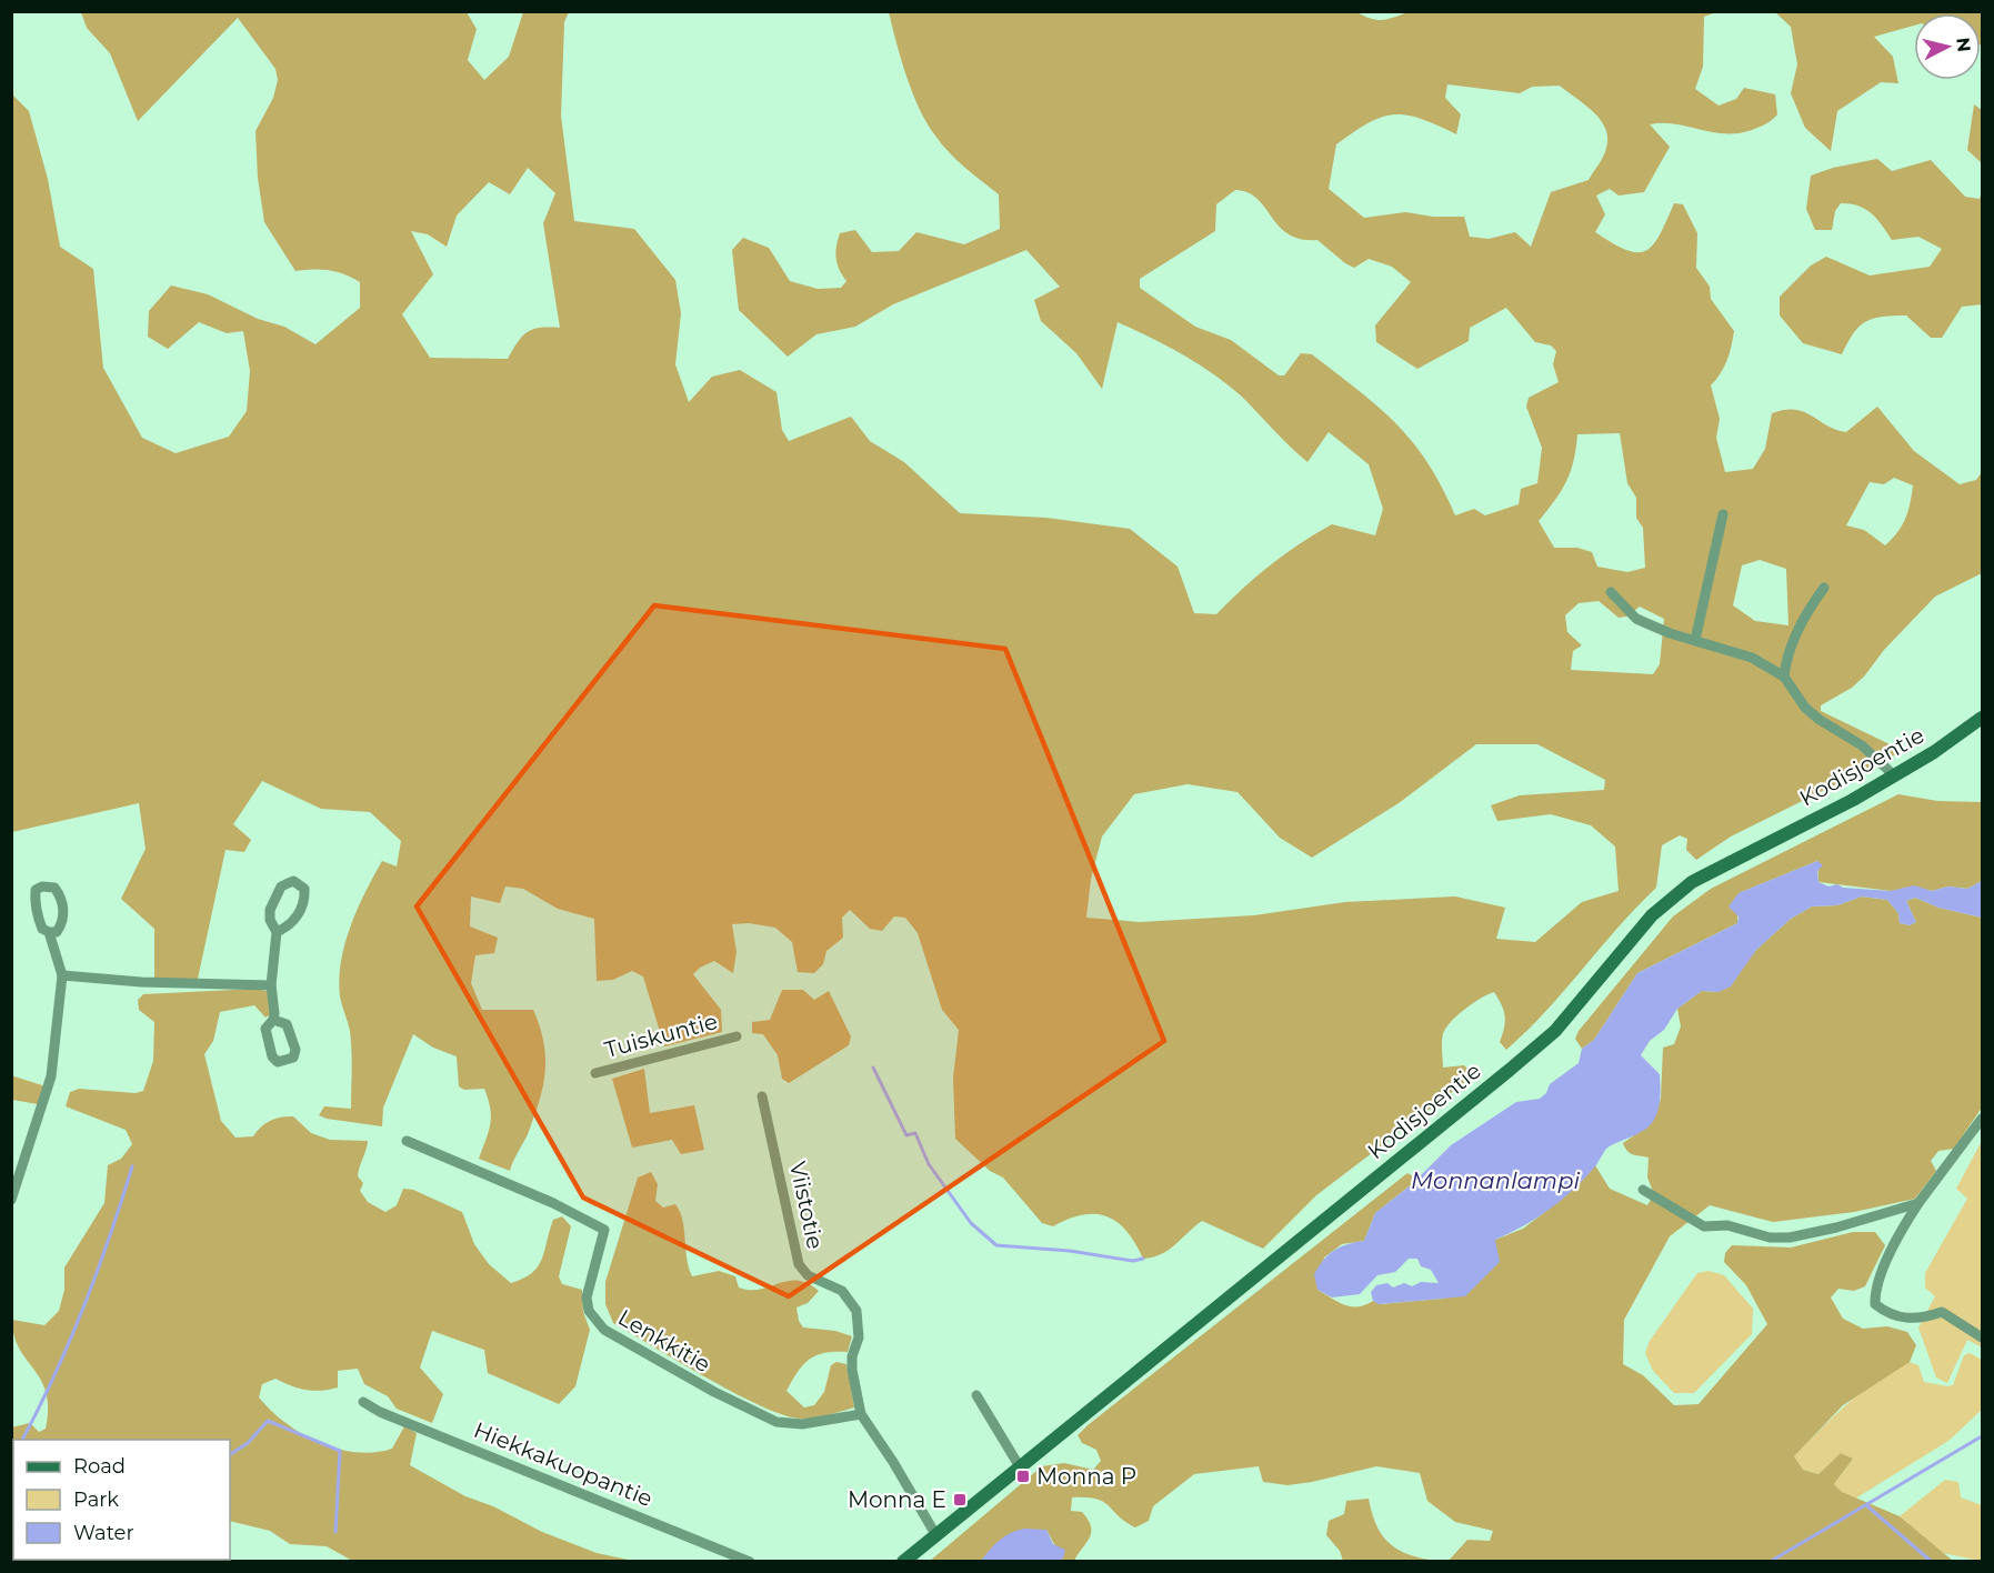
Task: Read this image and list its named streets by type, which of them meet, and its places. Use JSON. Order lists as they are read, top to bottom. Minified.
{"streets":{"street":["Kodisjoentie","Tuiskuntie","Viistotie","Lenkkitie","Hiekkakuopantie"]},"crossings":[["Kodisjoentie","Viistotie"],["Viistotie","Lenkkitie"]],"water":["Monnanlampi"],"places":{"transit":["Monna P","Monna E"]},"legend":["Road","Park","Water"],"north":"right"}
